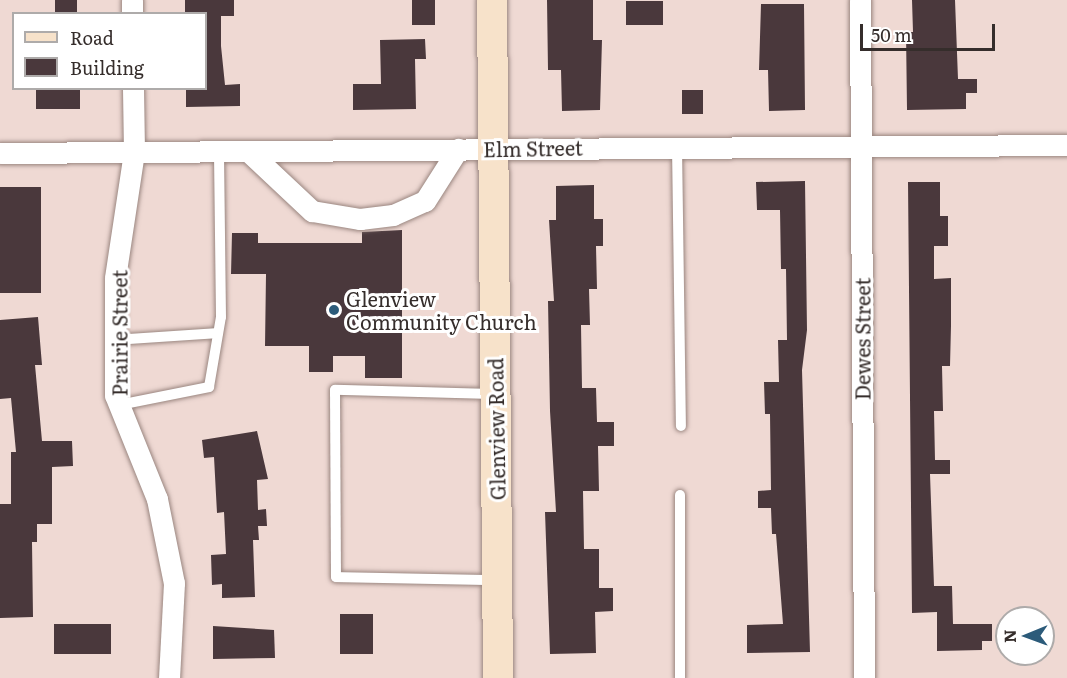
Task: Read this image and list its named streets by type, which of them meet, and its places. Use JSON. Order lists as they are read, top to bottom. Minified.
{"streets":{"main road":["Glenview Road"],"street":["Elm Street","Prairie Street","Dewes Street"]},"crossings":[["Elm Street","Prairie Street"],["Elm Street","Dewes Street"],["Elm Street","Glenview Road"]],"places":["Glenview Community Church"],"legend":["Road","Building"],"scale_bar":"50 m","north":"left"}
